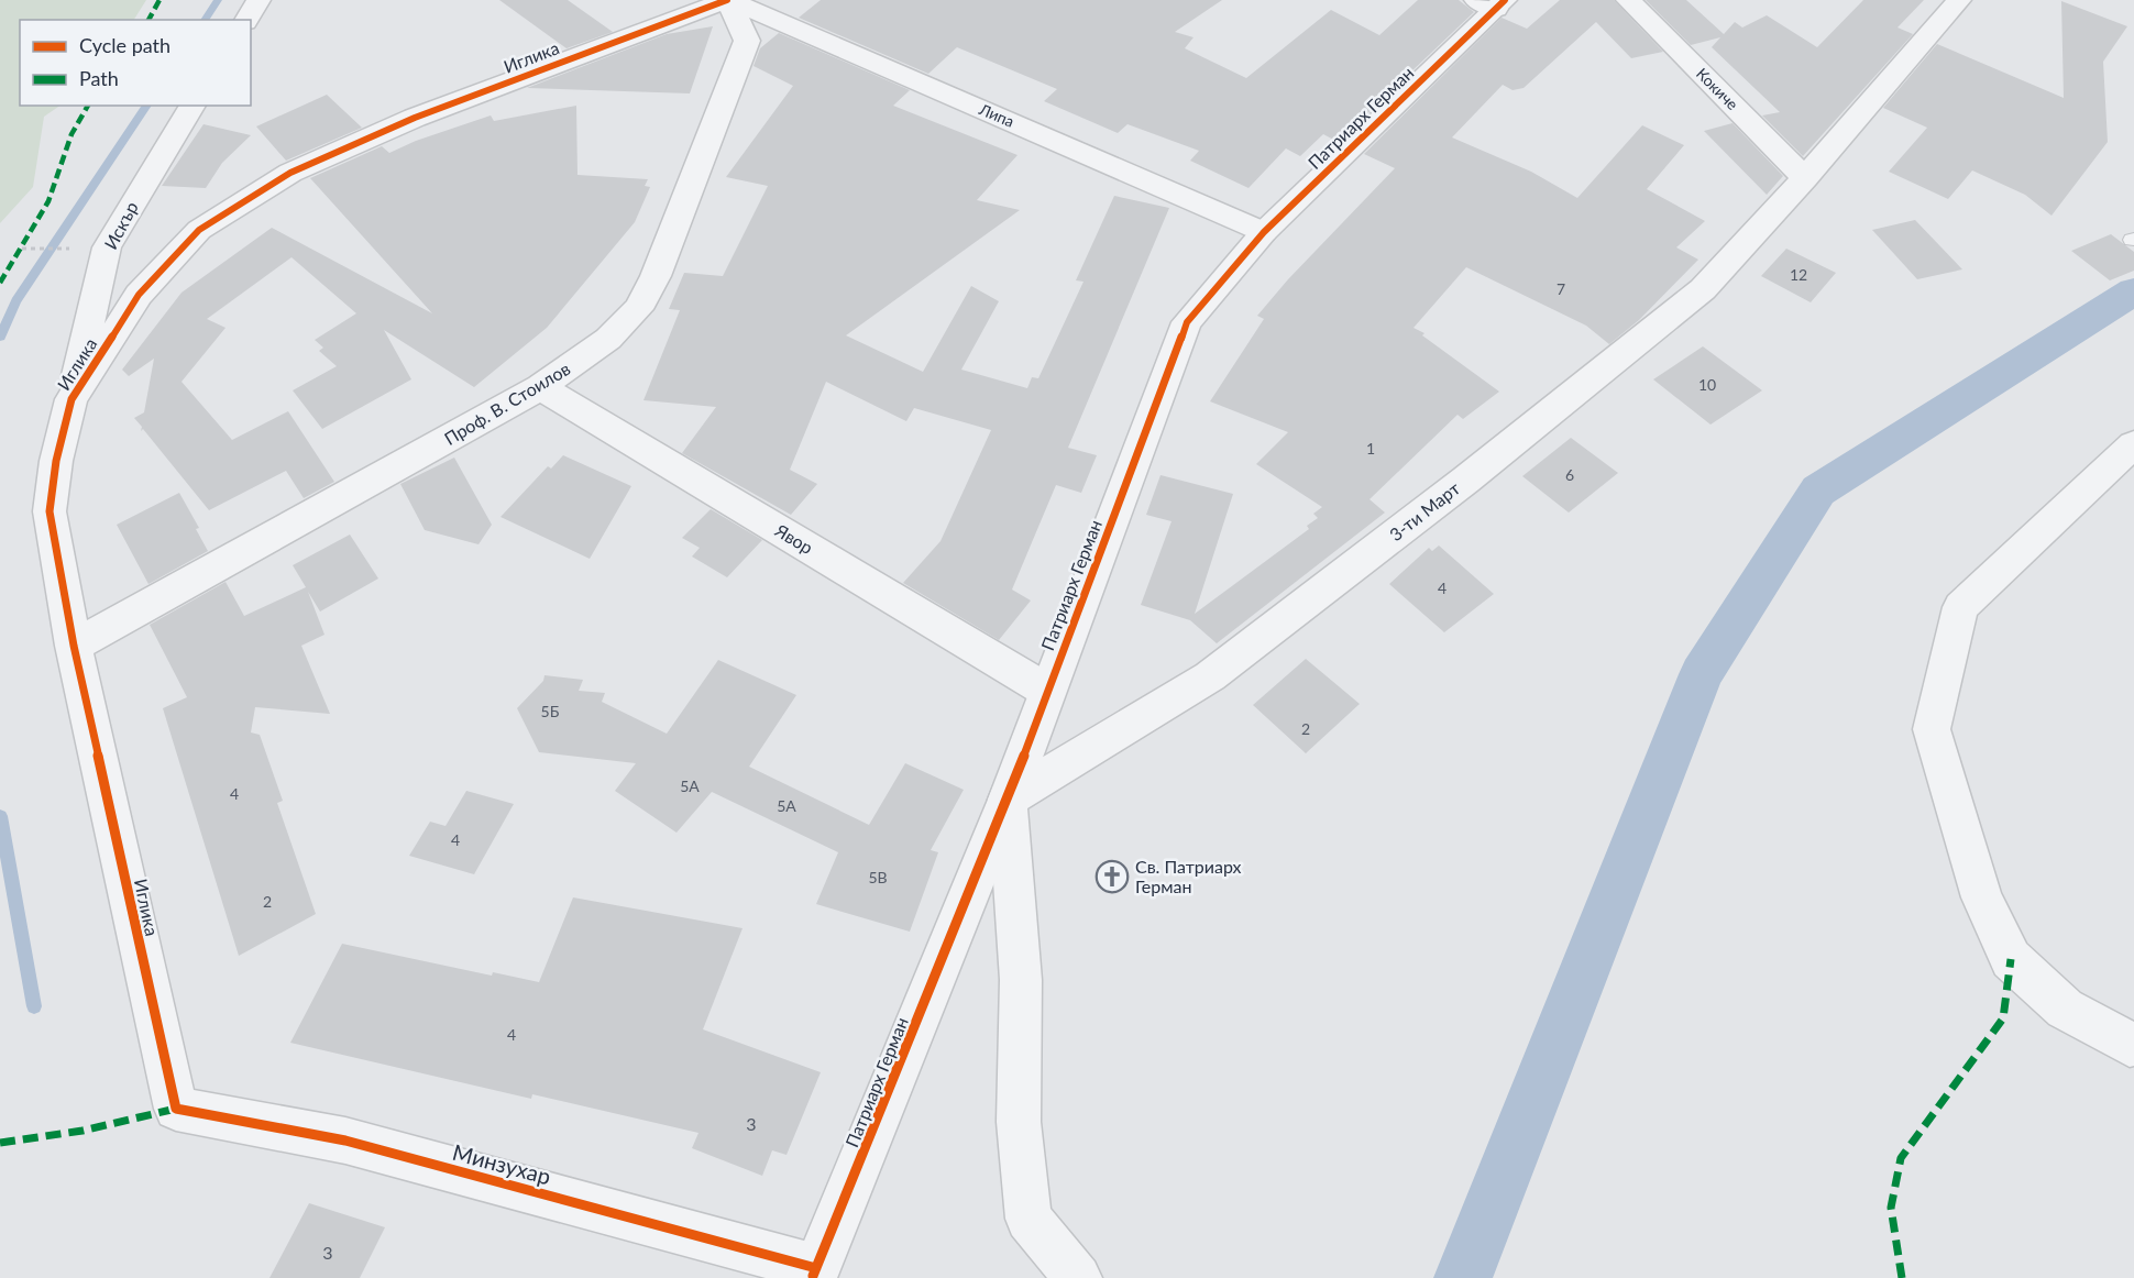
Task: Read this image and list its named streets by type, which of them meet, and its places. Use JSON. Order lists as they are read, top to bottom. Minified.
{"streets":{"street":["Иглика","Кокиче","Липа","Патриарх Герман","Искър","Проф. В. Стоилов","3-ти Март","Явор","Минзухар"]},"crossings":[["Иглика","Липа"],["Иглика","Искър"],["Иглика","Проф. В. Стоилов"],["Иглика","Минзухар"],["Кокиче","3-ти Март"],["Липа","Патриарх Герман"],["Липа","Проф. В. Стоилов"],["Патриарх Герман","3-ти Март"],["Патриарх Герман","Явор"],["Патриарх Герман","Минзухар"],["Проф. В. Стоилов","Явор"]],"places":{"church":["Св. Патриарх Герман"]},"house_numbers":["12","7","10","1","6","4","5Б","2","5А","4","5А","4","5В","2","4","3","3"],"legend":["Cycle path","Path"]}
